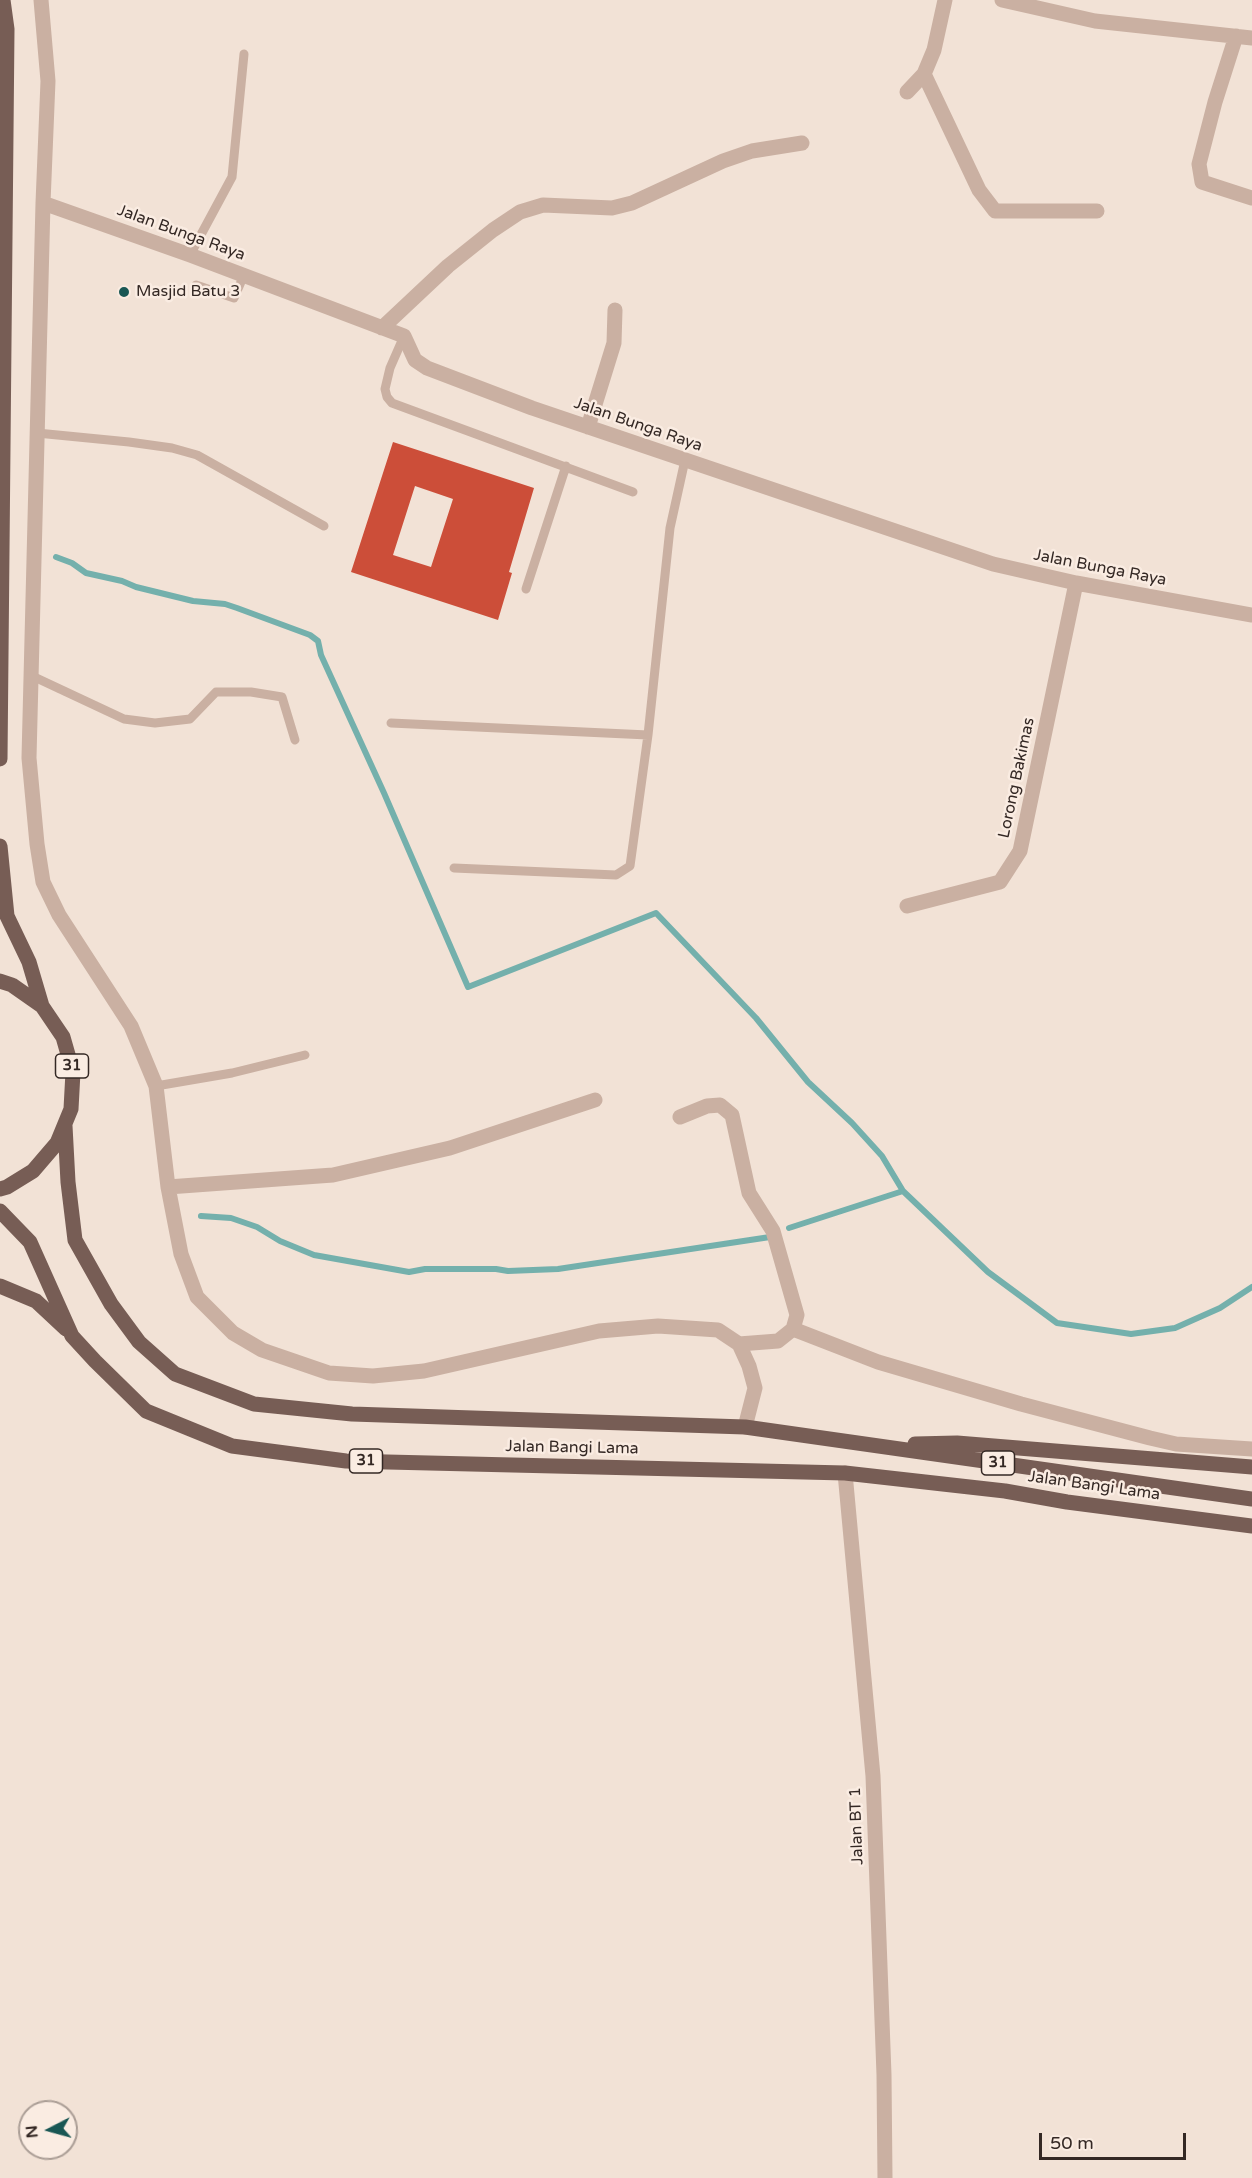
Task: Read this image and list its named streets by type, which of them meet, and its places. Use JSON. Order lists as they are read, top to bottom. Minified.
{"streets":{"main road":["31","Jalan Bangi Lama"],"street":["Jalan Bunga Raya","Lorong Bakimas","Jalan BT 1"]},"crossings":[["Jalan Bunga Raya","Lorong Bakimas"],["Jalan Bangi Lama","Jalan BT 1"]],"places":["Masjid Batu 3"],"scale_bar":"50 m","north":"left"}
